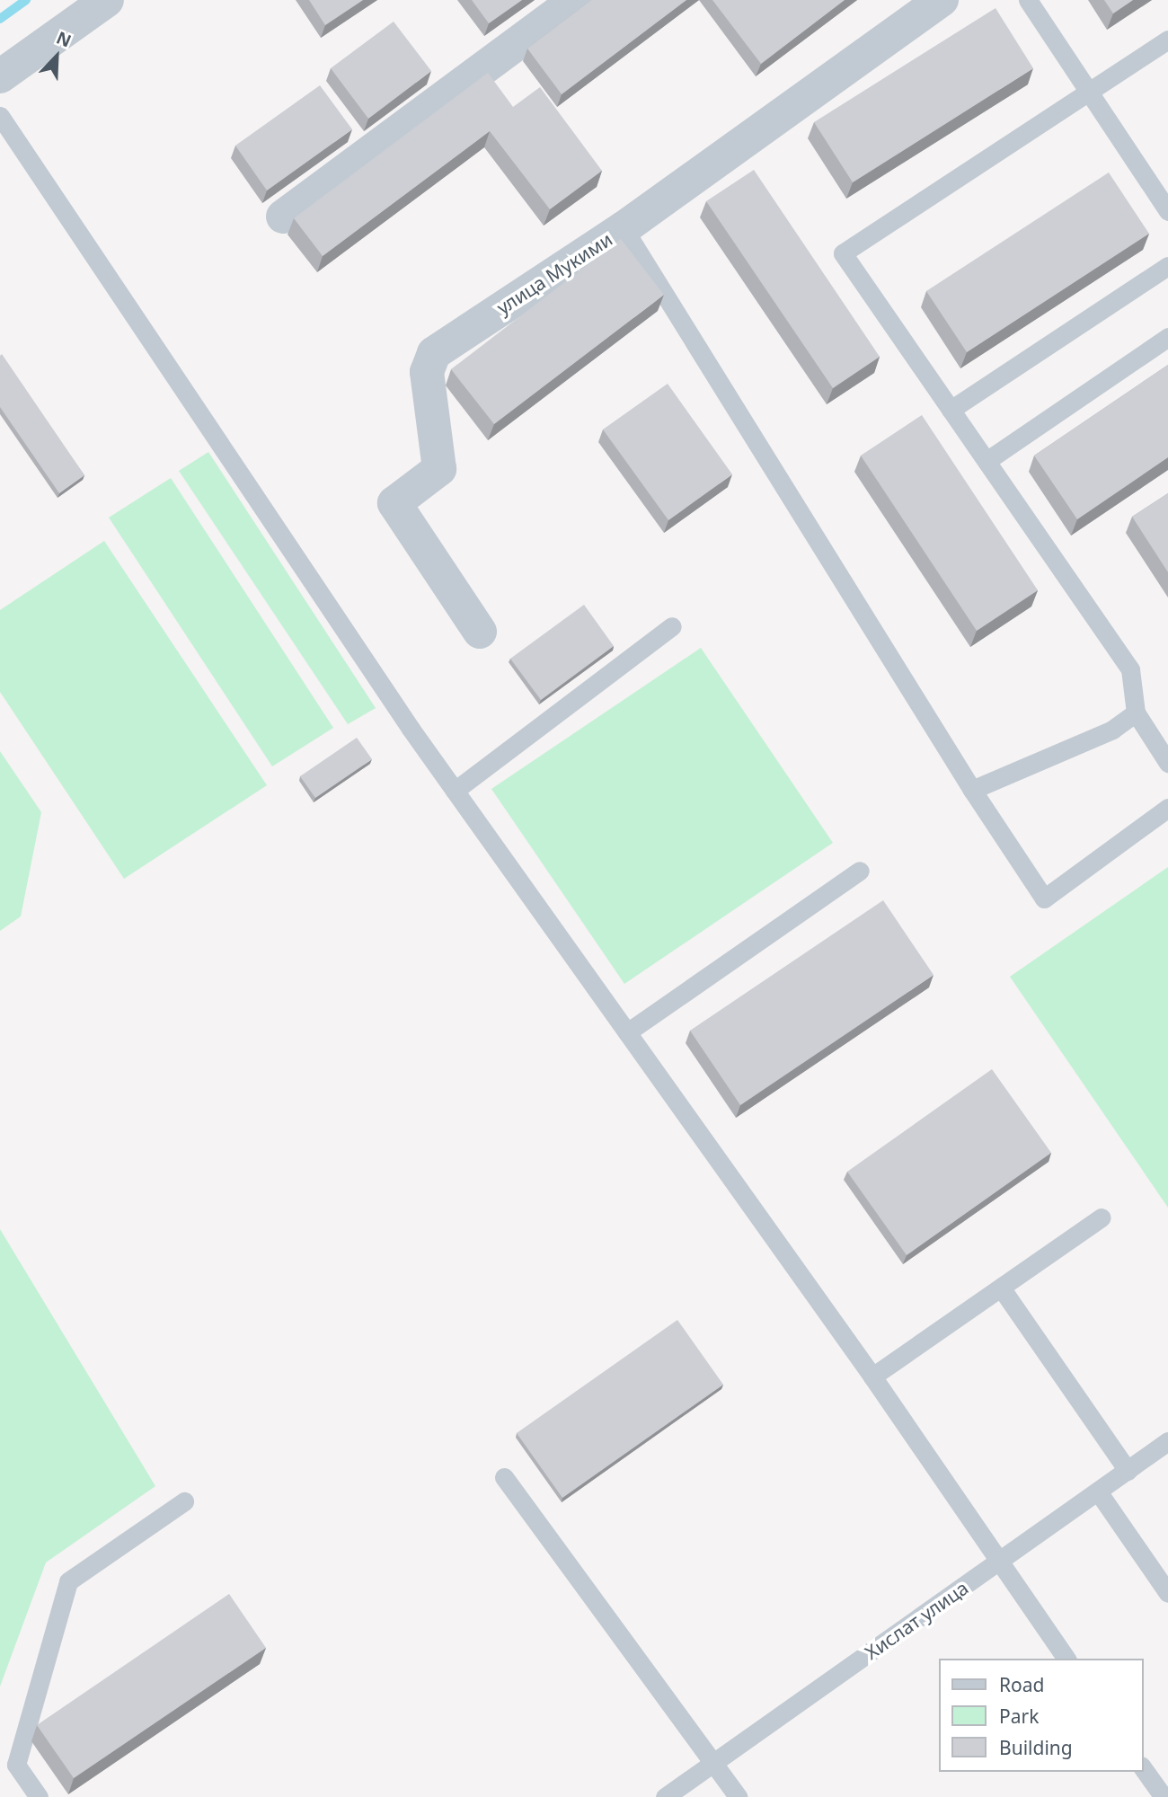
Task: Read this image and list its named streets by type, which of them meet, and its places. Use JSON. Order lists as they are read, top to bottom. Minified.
{"streets":{"street":["улица Мукими"],"lane":["Хислат улица"]},"legend":["Road","Park","Building"],"north":"top right"}
